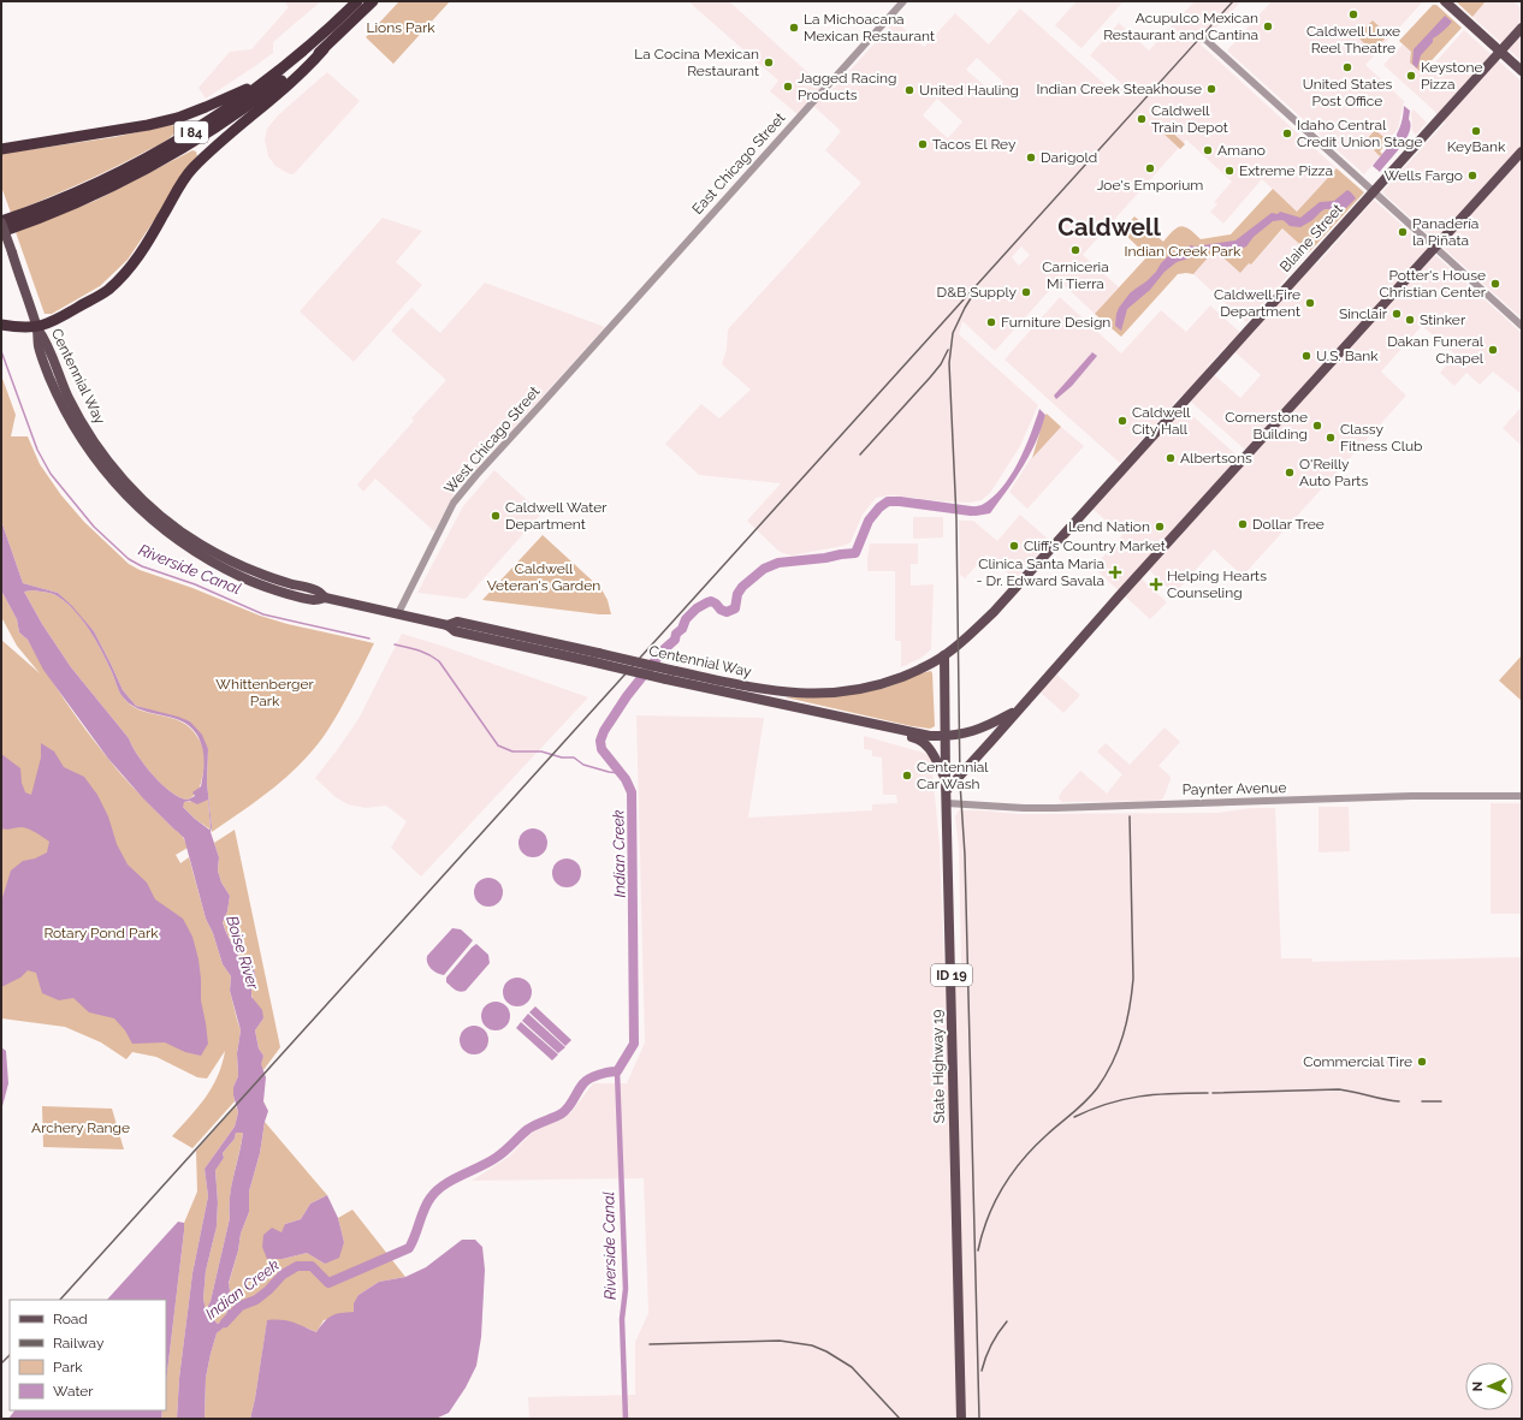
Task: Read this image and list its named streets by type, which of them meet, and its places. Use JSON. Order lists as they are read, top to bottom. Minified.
{"streets":{"highway":["I 84"],"main road":["Blaine Street","Centennial Way","ID 19","State Highway 19"],"street":["East Chicago Street","West Chicago Street","Paynter Avenue"]},"crossings":[["I 84","Centennial Way"],["East Chicago Street","West Chicago Street"],["Blaine Street","Centennial Way"],["Blaine Street","State Highway 19"],["Centennial Way","West Chicago Street"],["Centennial Way","State Highway 19"],["Paynter Avenue","State Highway 19"]],"districts":["Caldwell"],"water":["Riverside Canal","Indian Creek","Boise River"],"parks":["Lions Park","Indian Creek Park","Caldwell Veteran's Garden","Whittenberger Park","Rotary Pond Park","Archery Range"],"places":{"other":["Caldwell Luxe Reel Theatre","Acupulco Mexican Restaurant and Cantina","La Michoacana Mexican Restaurant","La Cocina Mexican Restaurant","United States Post Office","Keystone Pizza","Jagged Racing Products","Indian Creek Steakhouse","United Hauling","Caldwell Train Depot","KeyBank","Idaho Central Credit Union Stage","Tacos El Rey","Amano","Darigold","Joe's Emporium","Extreme Pizza","Wells Fargo","Panadería la Piñata","Carniceria Mi Tierra","Potter's House Christian Center","D&B Supply","Caldwell Fire Department","Sinclair","Stinker","Furniture Design","Dakan Funeral Chapel","U.S. Bank","Caldwell City Hall","Cornerstone Building","Classy Fitness Club","Albertsons","O'Reilly Auto Parts","Caldwell Water Department","Dollar Tree","Lend Nation","Cliff's Country Market","Centennial Car Wash","Commercial Tire"],"health":["Clinica Santa Maria - Dr. Edward Savala","Helping Hearts Counseling"]},"legend":["Road","Railway","Park","Water"],"north":"left"}
